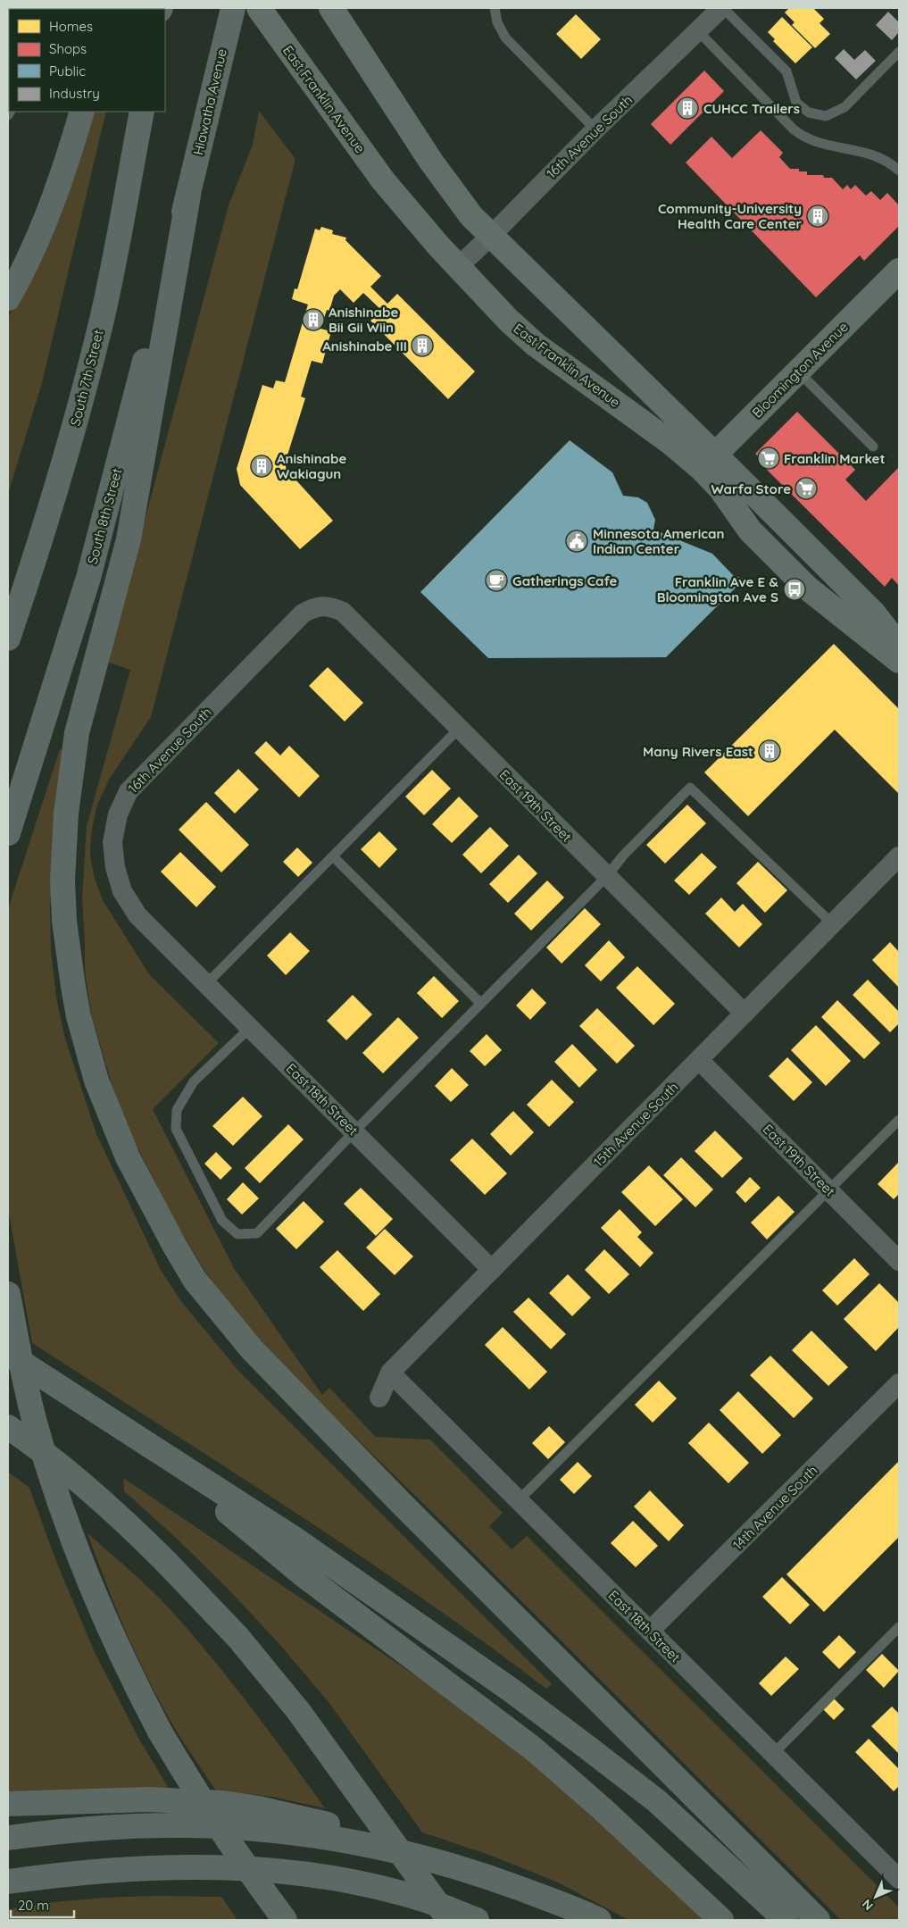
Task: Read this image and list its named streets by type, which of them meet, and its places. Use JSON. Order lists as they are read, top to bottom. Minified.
{"streets":{"highway":["Hiawatha Avenue","South 7th Street","South 8th Street"],"main road":["East Franklin Avenue","Bloomington Avenue"],"street":["16th Avenue South","East 19th Street","East 18th Street","15th Avenue South","14th Avenue South"]},"crossings":[["East Franklin Avenue","16th Avenue South"],["East Franklin Avenue","Bloomington Avenue"],["Hiawatha Avenue","South 8th Street"],["16th Avenue South","East 19th Street"],["16th Avenue South","East 18th Street"],["East 19th Street","15th Avenue South"],["East 18th Street","15th Avenue South"],["East 18th Street","14th Avenue South"]],"places":{"building":["CUHCC Trailers","Community-University Health Care Center","Anishinabe Bii Gii Wiin","Anishinabe III","Anishinabe Wakiagun","Many Rivers East"],"supermarket":["Franklin Market","Warfa Store"],"public building":["Minnesota American Indian Center"],"cafe":["Gatherings Cafe"],"bus stop":["Franklin Ave E & Bloomington Ave S"]},"legend":["Homes","Shops","Public","Industry"],"scale_bar":"20 m","north":"bottom left"}
